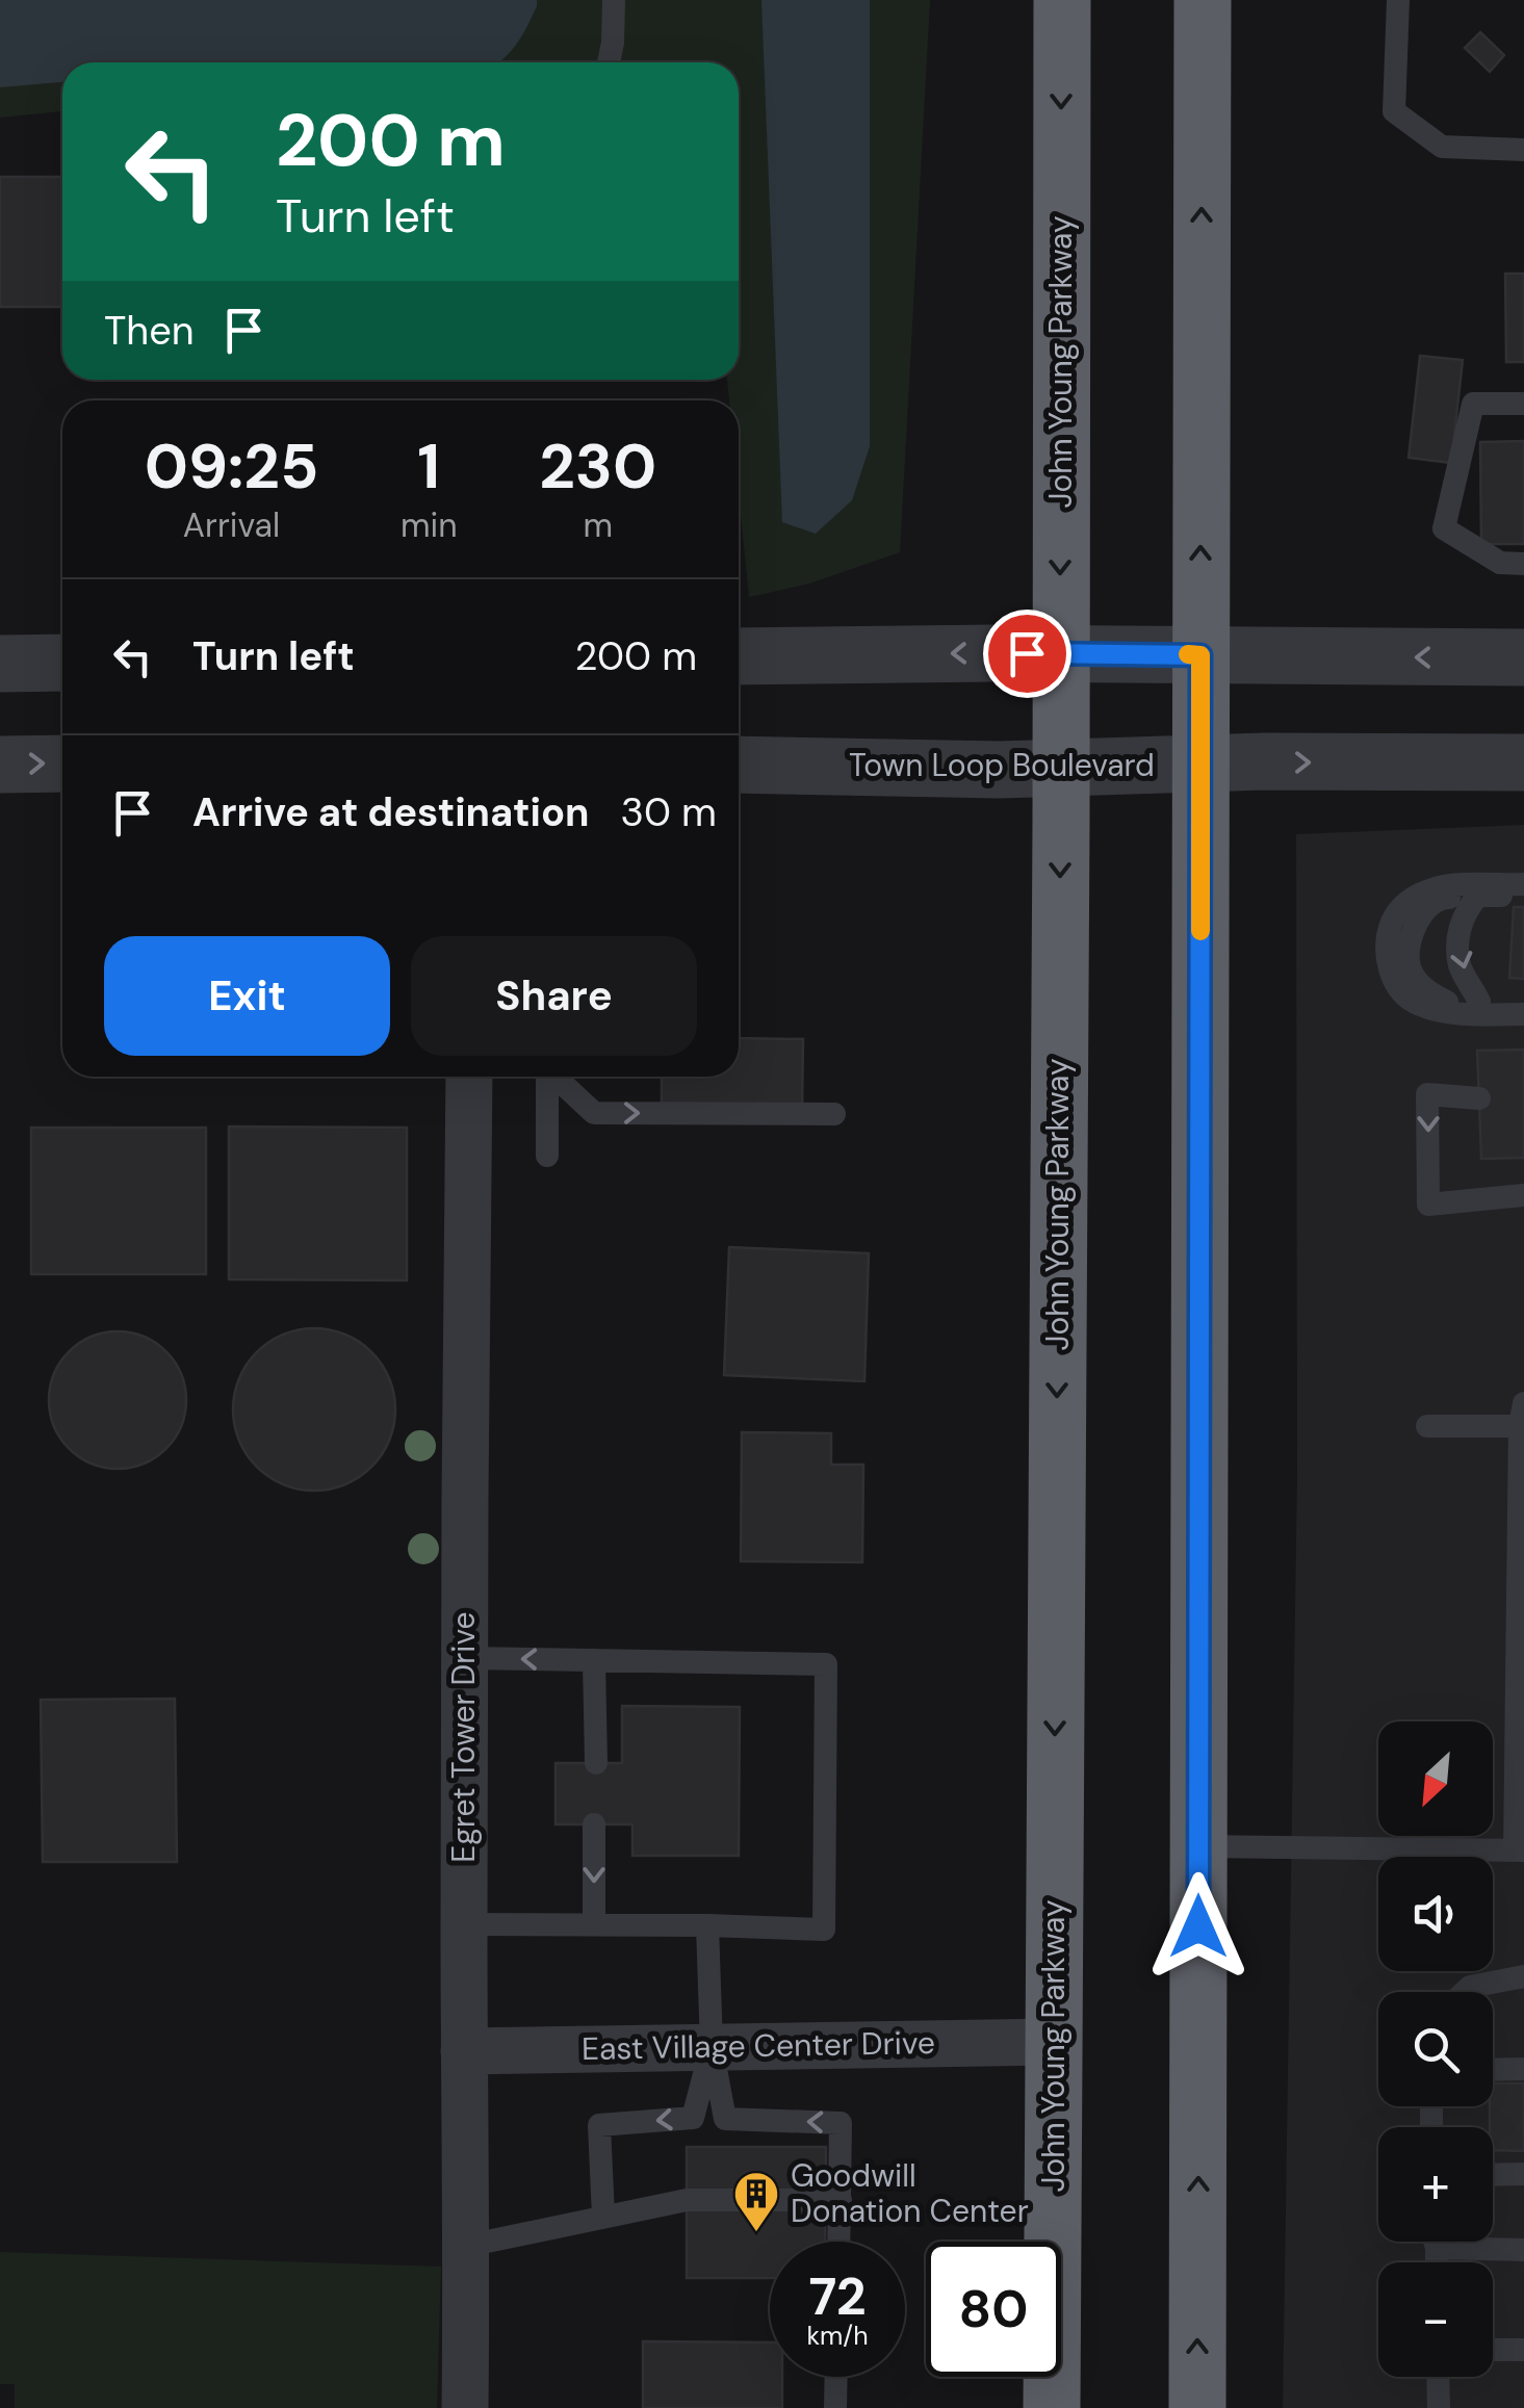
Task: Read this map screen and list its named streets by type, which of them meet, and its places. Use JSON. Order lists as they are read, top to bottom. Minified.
{"streets":{"highway":["John Young Parkway"],"street":["Town Loop Boulevard","Egret Tower Drive","East Village Center Drive"]},"crossings":[["John Young Parkway","Town Loop Boulevard"],["John Young Parkway","East Village Center Drive"],["Egret Tower Drive","East Village Center Drive"]],"places":{"building":["Goodwill Donation Center"]},"north":"bottom left","page":{"turn":["200 m","Turn left"],"then":"Then","eta":["09:25","Arrival","1","min","230","m"],"list":[{"name":"Turn left","value":"200 m"},{"name":"Arrive at destination","value":"30 m"}],"buttons":["Exit","Share"],"map_buttons":["+","−"],"speed":"72 km/h","limit":"80"}}
